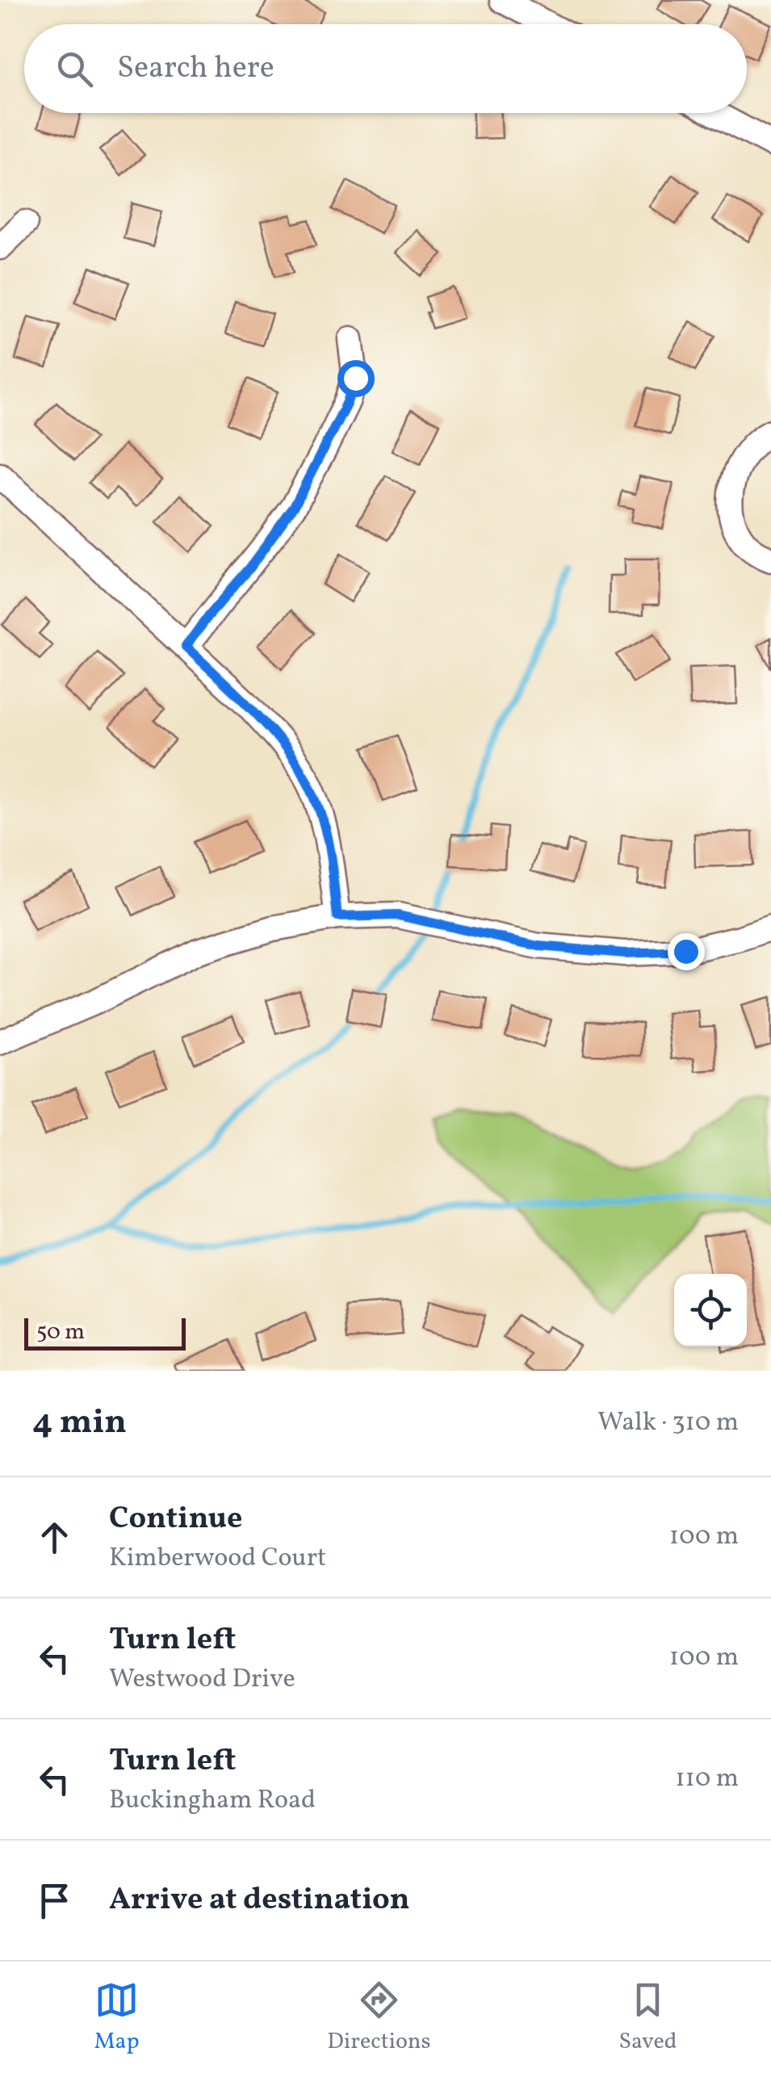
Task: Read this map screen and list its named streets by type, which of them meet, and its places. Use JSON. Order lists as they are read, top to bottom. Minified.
{"scale_bar":"50 m","page":{"search":"Search here","scale":"50 m","heading":["4 min","Walk · 310 m"],"list":[["Continue","Kimberwood Court","100 m"],["Turn left","Westwood Drive","100 m"],["Turn left","Buckingham Road","110 m"],"Arrive at destination"],"nav":["Map","Directions","Saved"]}}
